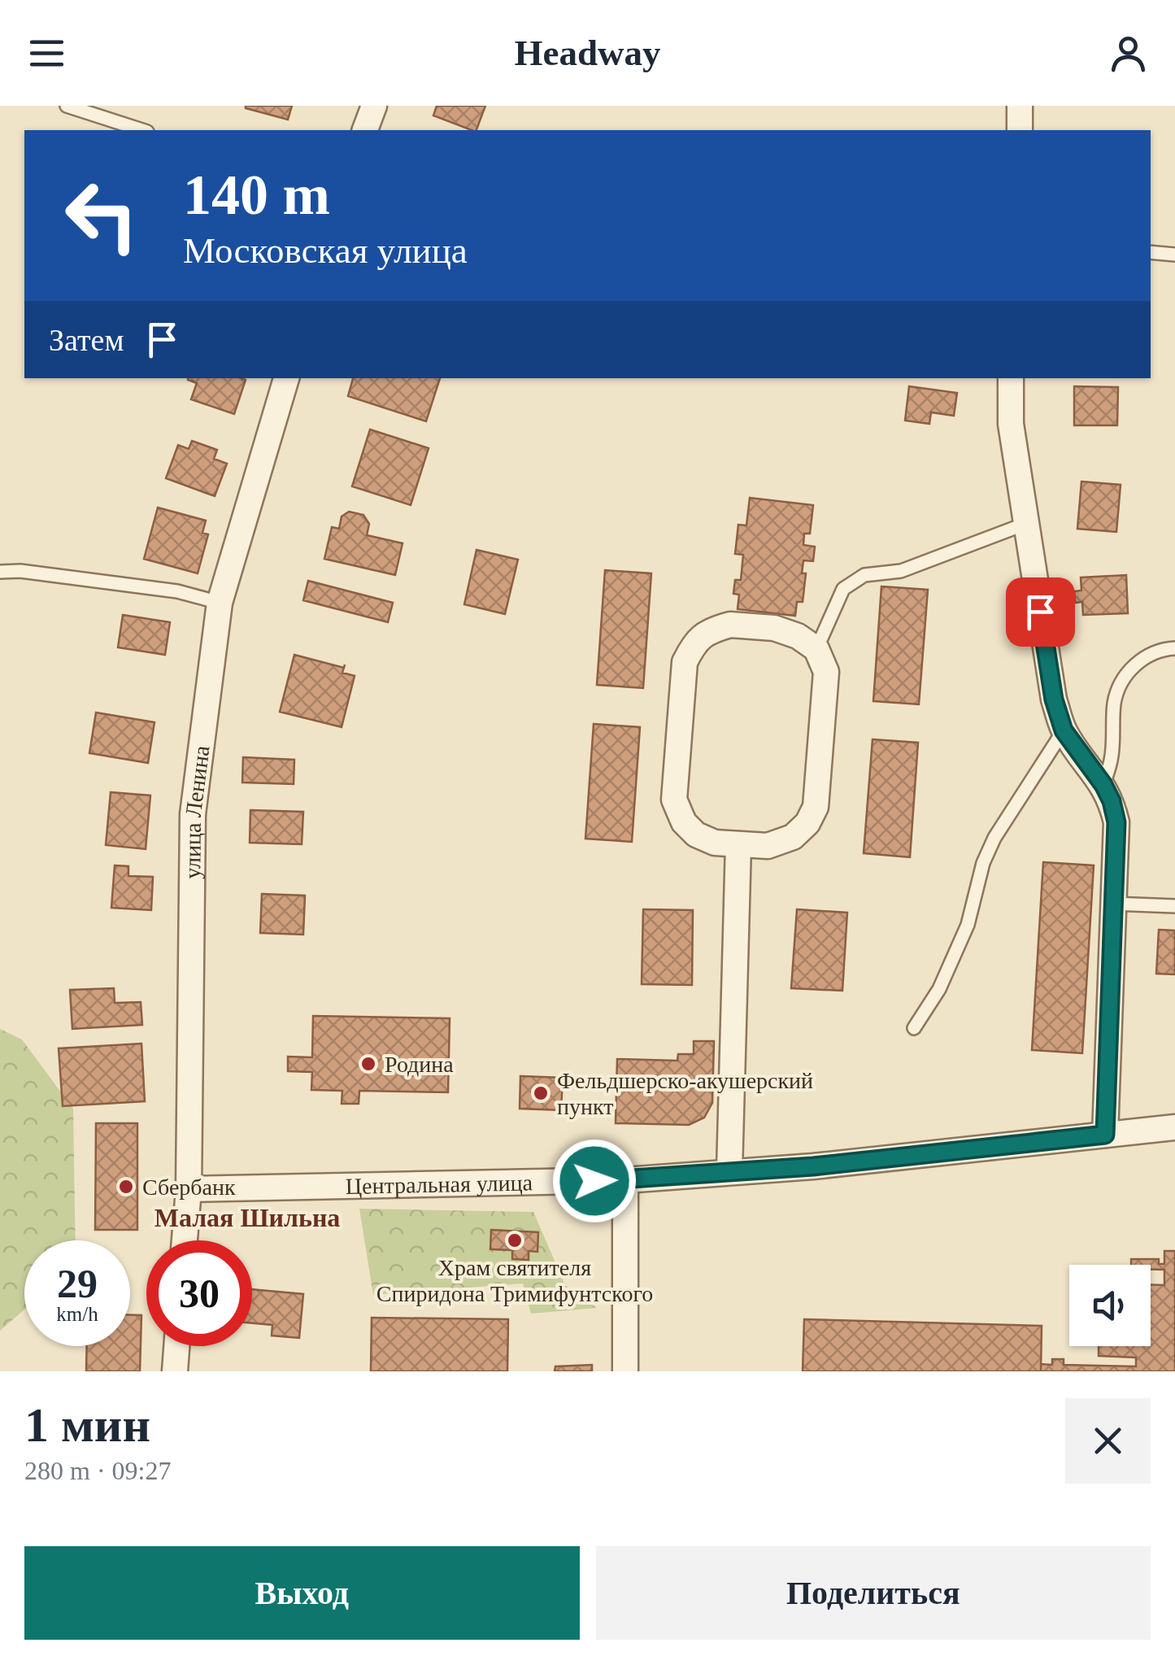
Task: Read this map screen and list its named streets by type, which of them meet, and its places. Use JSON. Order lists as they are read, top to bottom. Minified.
{"streets":{"street":["улица Ленина","Центральная улица"]},"crossings":[["улица Ленина","Центральная улица"]],"districts":["Малая Шильна"],"places":["Родина","Фельдшерско-акушерский пункт","Сбербанк","Храм святителя Спиридона Тримифунтского"],"page":{"header":"Headway","turn":["140 m","Московская улица"],"then":"Затем","speed":"29 km/h","limit":"30","heading":["1 мин","280 m · 09:27"],"buttons":["Выход","Поделиться"]}}
